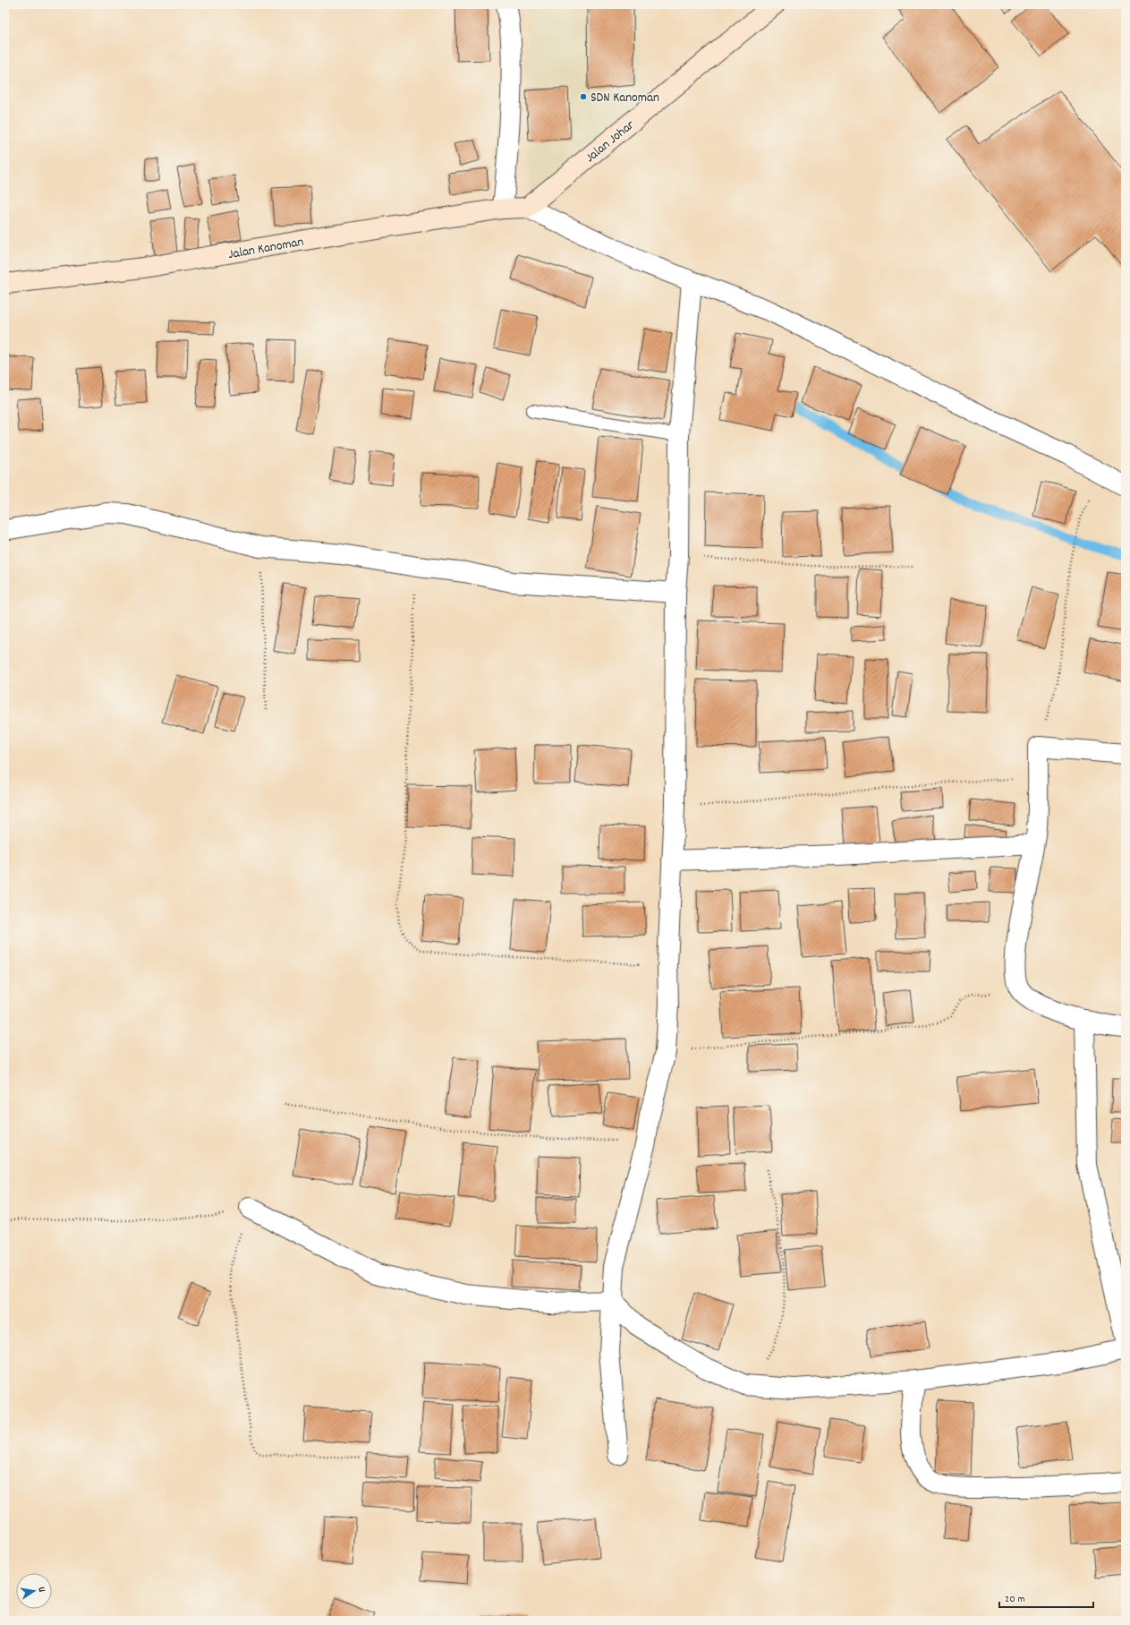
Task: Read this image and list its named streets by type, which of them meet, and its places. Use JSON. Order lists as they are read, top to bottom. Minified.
{"streets":{"street":["Jalan Johar","Jalan Kanoman"]},"crossings":[["Jalan Johar","Jalan Kanoman"]],"places":["SDN Kanoman"],"scale_bar":"20 m","north":"right"}
